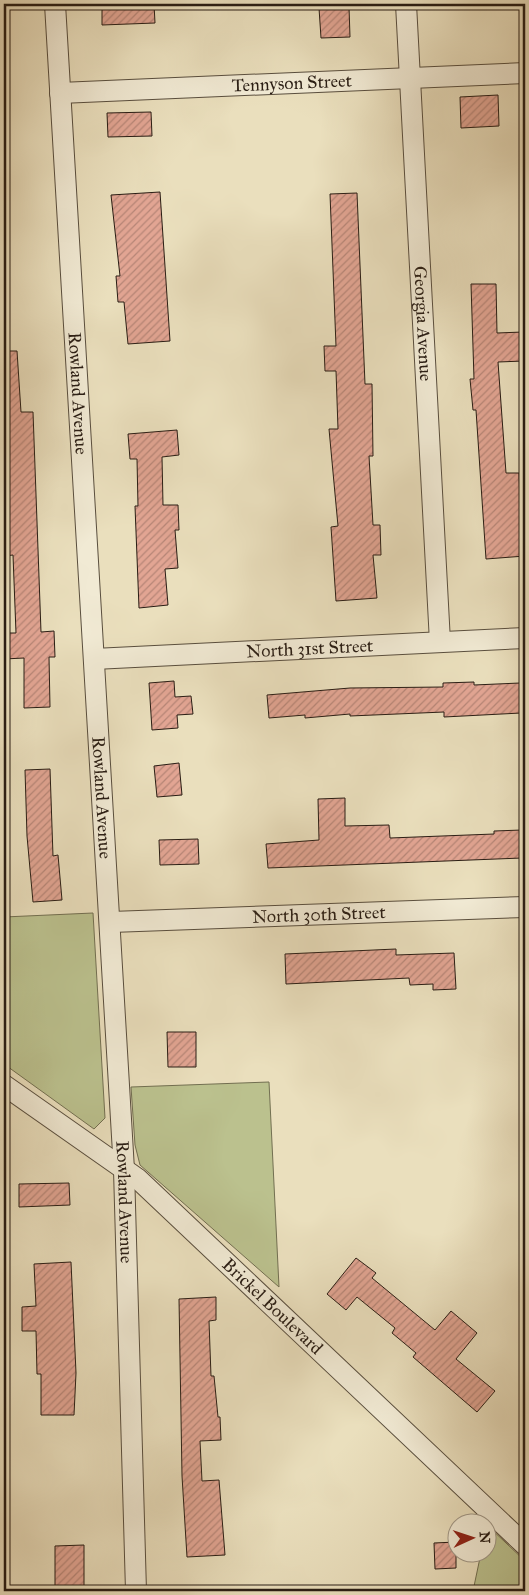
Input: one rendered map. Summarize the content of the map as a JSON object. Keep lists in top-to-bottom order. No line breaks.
{"streets":{"street":["Tennyson Street","Georgia Avenue","Rowland Avenue","North 31st Street","North 30th Street","Brickel Boulevard"]},"crossings":[["Tennyson Street","Georgia Avenue"],["Tennyson Street","Rowland Avenue"],["Georgia Avenue","North 31st Street"],["Rowland Avenue","North 31st Street"],["Rowland Avenue","North 30th Street"],["Rowland Avenue","Brickel Boulevard"]],"north":"right"}
